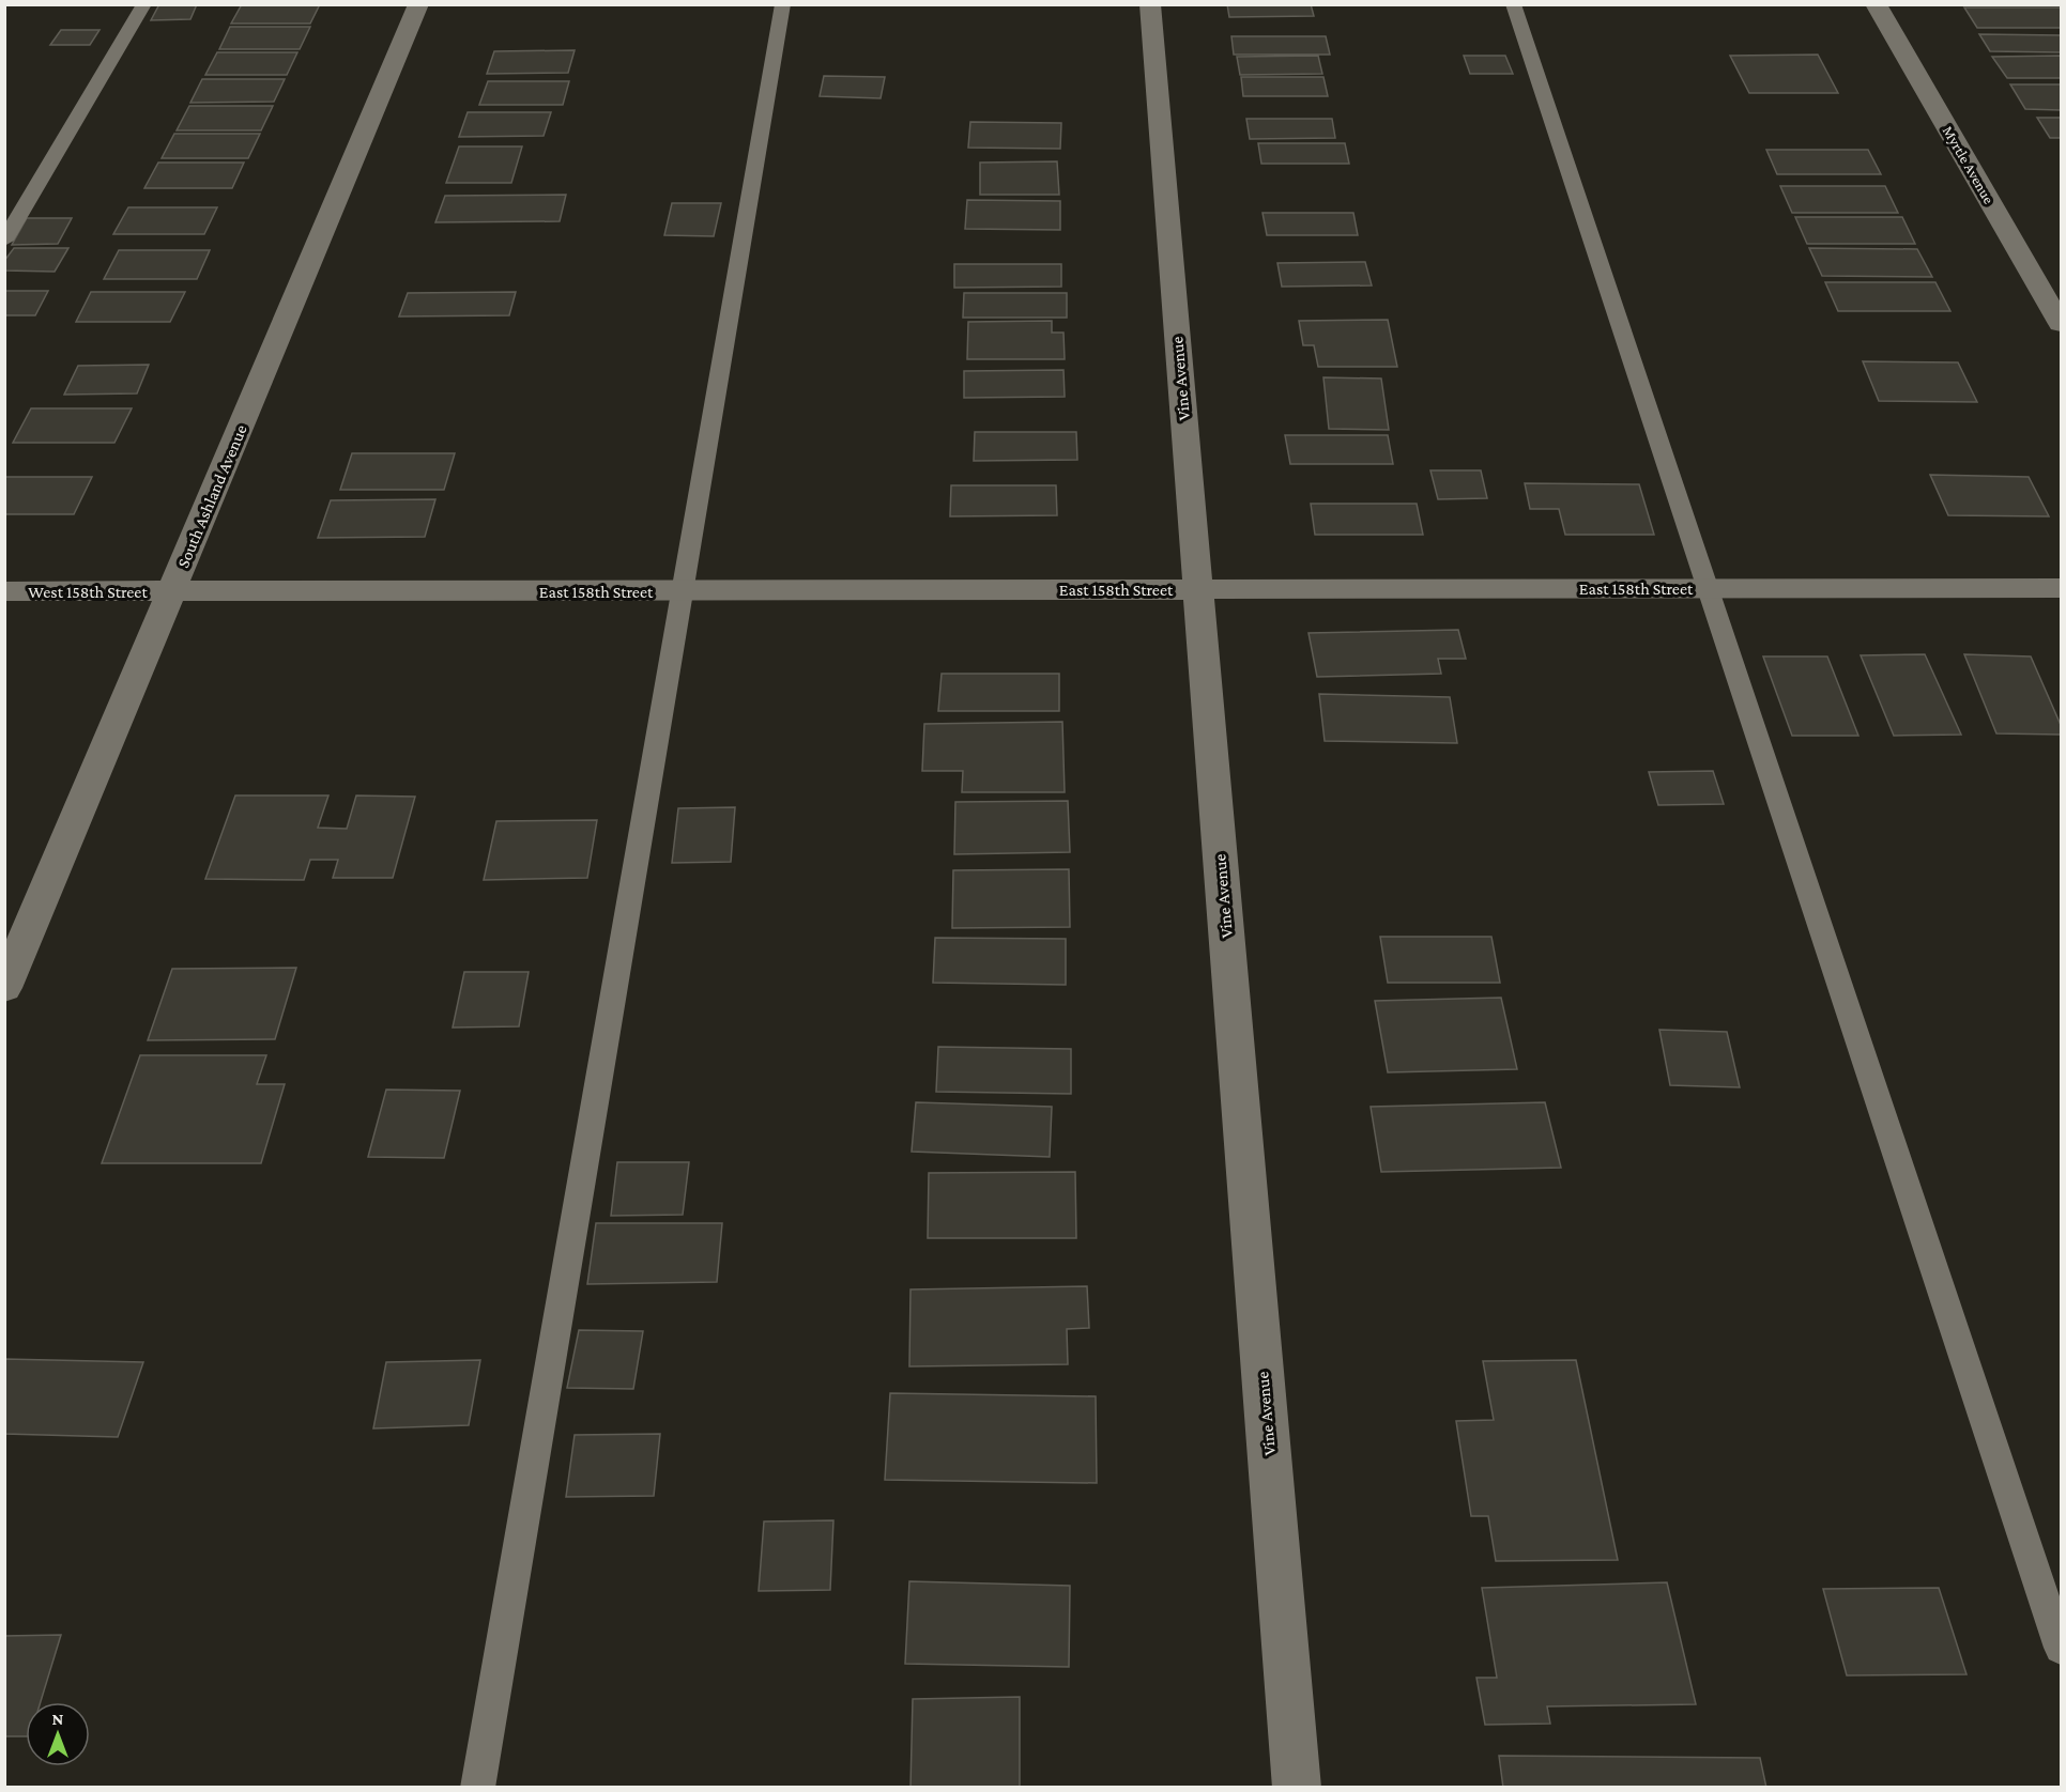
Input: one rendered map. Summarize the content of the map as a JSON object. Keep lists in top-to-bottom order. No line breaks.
{"streets":{"street":["Myrtle Avenue","Vine Avenue","South Ashland Avenue","East 158th Street","West 158th Street"]},"crossings":[["Vine Avenue","East 158th Street"],["South Ashland Avenue","East 158th Street"],["South Ashland Avenue","West 158th Street"],["East 158th Street","West 158th Street"]],"north":"top"}
